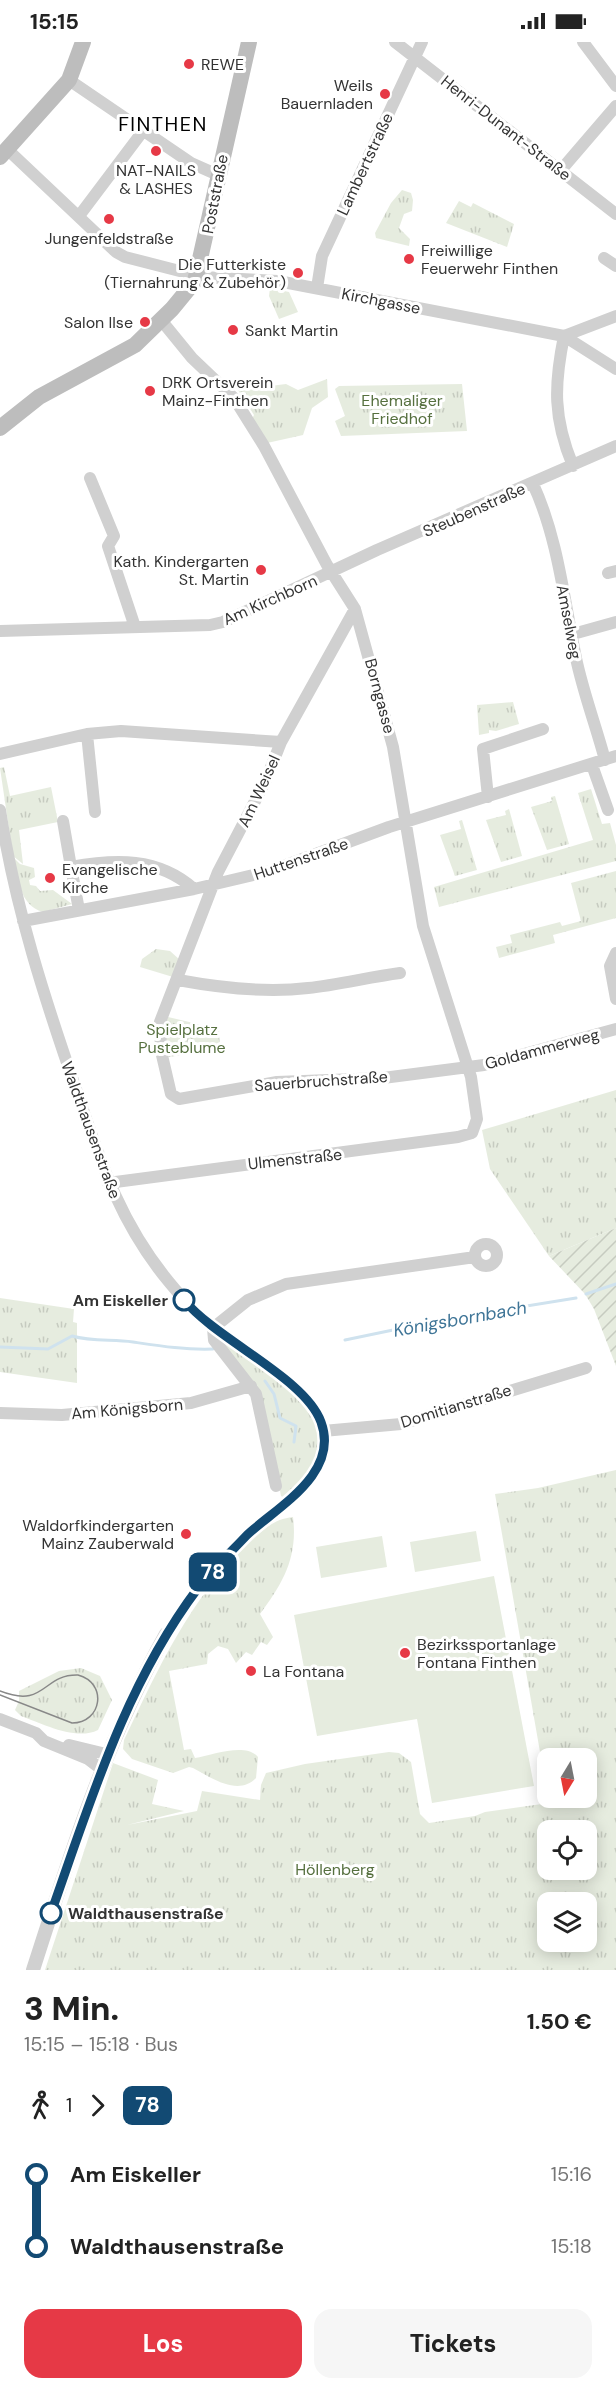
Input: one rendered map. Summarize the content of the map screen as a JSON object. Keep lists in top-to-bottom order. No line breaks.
{"streets":{"main road":["Poststraße"],"street":["Henri-Dunant-Straße","Lambertstraße","Kirchgasse","Steubenstraße","Am Kirchborn","Amselweg","Borngasse","Am Weisel","Huttenstraße","Goldammerweg","Sauerbruchstraße","Waldthausenstraße","Ulmenstraße","Domitianstraße","Am Königsborn"]},"crossings":[["Henri-Dunant-Straße","Lambertstraße"],["Lambertstraße","Kirchgasse"],["Poststraße","Kirchgasse"],["Poststraße","Borngasse"],["Steubenstraße","Am Kirchborn"],["Steubenstraße","Amselweg"],["Steubenstraße","Borngasse"],["Am Kirchborn","Borngasse"],["Amselweg","Huttenstraße"],["Borngasse","Am Weisel"],["Borngasse","Huttenstraße"],["Borngasse","Goldammerweg"],["Borngasse","Sauerbruchstraße"],["Borngasse","Ulmenstraße"],["Am Weisel","Huttenstraße"],["Am Weisel","Sauerbruchstraße"],["Huttenstraße","Waldthausenstraße"],["Goldammerweg","Sauerbruchstraße"],["Waldthausenstraße","Ulmenstraße"],["Waldthausenstraße","Domitianstraße"]],"districts":["FINTHEN"],"water":["Königsbornbach"],"parks":["Ehemaliger Friedhof","Spielplatz Pusteblume","Höllenberg"],"places":["REWE","Weils Bauernladen","NAT-NAILS & LASHES","Jungenfeldstraße","Freiwillige Feuerwehr Finthen","Die Futterkiste (Tiernahrung & Zubehör)","Salon Ilse","Sankt Martin","DRK Ortsverein Mainz-Finthen","Kath. Kindergarten St. Martin","Evangelische Kirche","Am Eiskeller","Waldorfkindergarten Mainz Zauberwald","Bezirkssportanlage Fontana Finthen","La Fontana","Waldthausenstraße"],"lines":["bus line 78"],"north":"bottom","page":{"status":"15:15","on_map":"78","heading":["3 Min.","15:15 – 15:18 · Bus","1.50 €"],"legs":["1","78"],"list":[{"name":"Am Eiskeller","value":"15:16"},{"name":"Waldthausenstraße","value":"15:18"}],"buttons":["Los","Tickets"]}}
